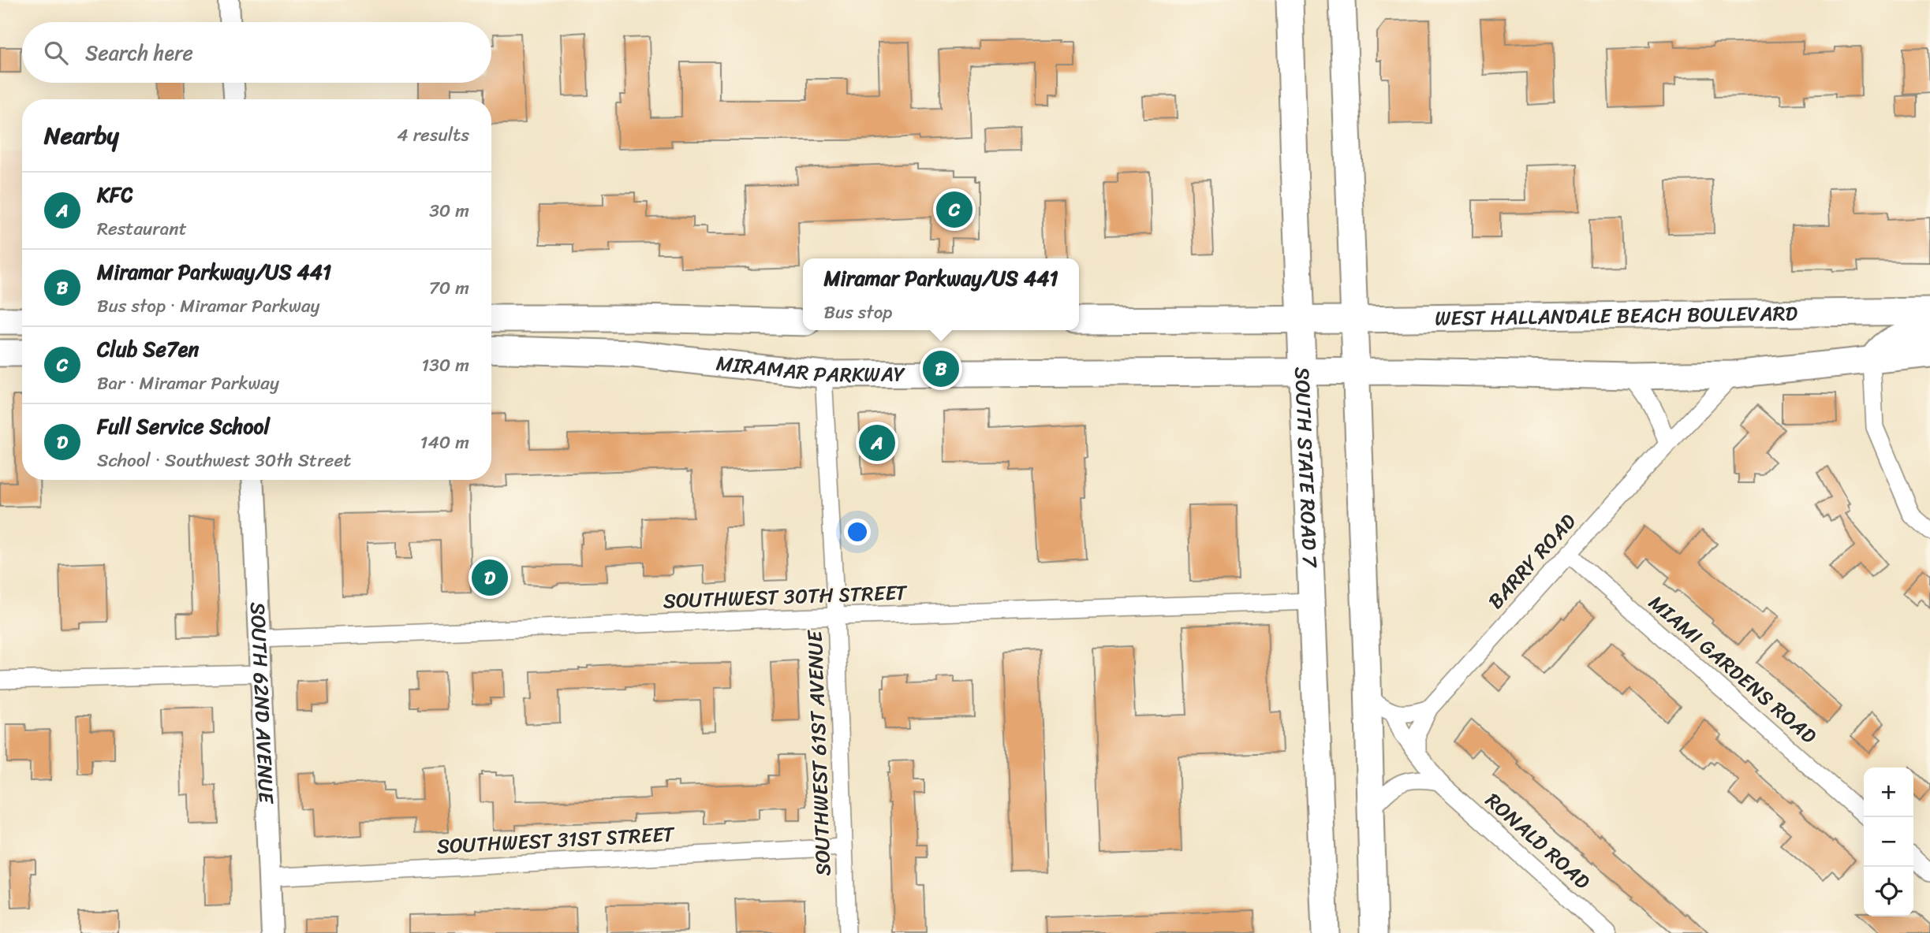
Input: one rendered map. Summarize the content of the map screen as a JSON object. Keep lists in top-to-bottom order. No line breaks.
{"streets":{"main road":["WEST HALLANDALE BEACH BOULEVARD","MIRAMAR PARKWAY","SOUTH STATE ROAD 7"],"street":["BARRY ROAD","SOUTHWEST 30TH STREET","MIAMI GARDENS ROAD","SOUTH 62ND AVENUE","SOUTHWEST 61ST AVENUE","SOUTHWEST 31ST STREET","RONALD ROAD"]},"crossings":[["WEST HALLANDALE BEACH BOULEVARD","SOUTH STATE ROAD 7"],["MIRAMAR PARKWAY","SOUTH STATE ROAD 7"],["MIRAMAR PARKWAY","SOUTHWEST 61ST AVENUE"],["SOUTH STATE ROAD 7","SOUTHWEST 30TH STREET"],["BARRY ROAD","MIAMI GARDENS ROAD"],["BARRY ROAD","RONALD ROAD"],["SOUTHWEST 30TH STREET","SOUTH 62ND AVENUE"],["SOUTHWEST 30TH STREET","SOUTHWEST 61ST AVENUE"],["SOUTH 62ND AVENUE","SOUTHWEST 31ST STREET"],["SOUTHWEST 61ST AVENUE","SOUTHWEST 31ST STREET"]],"page":{"search":"Search here","heading":["Nearby","4 results"],"list":[{"mark":"A","name":"KFC","note":"Restaurant","value":"30 m"},{"mark":"B","name":"Miramar Parkway/US 441","note":"Bus stop · Miramar Parkway","value":"70 m"},{"mark":"C","name":"Club Se7en","note":"Bar · Miramar Parkway","value":"130 m"},{"mark":"D","name":"Full Service School","note":"School · Southwest 30th Street","value":"140 m"}],"pins":["C","B","A","D"],"popup":["Miramar Parkway/US 441","Bus stop"],"map_buttons":["+","−"]}}
